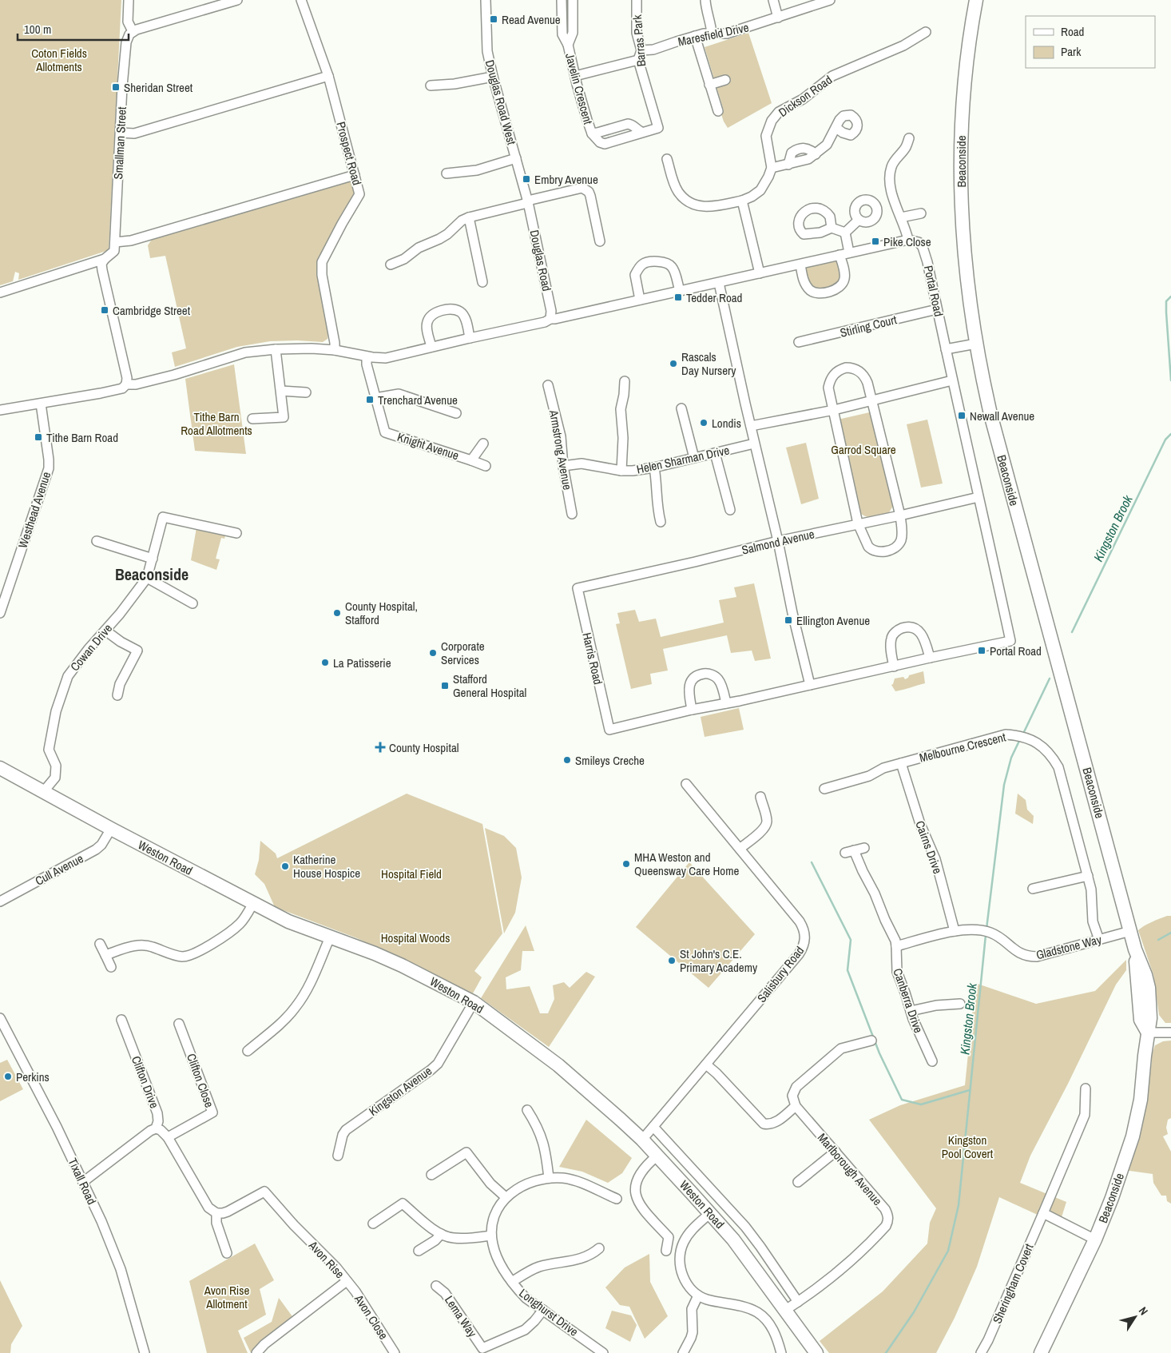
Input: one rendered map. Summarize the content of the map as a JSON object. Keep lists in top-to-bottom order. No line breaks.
{"streets":{"highway":["Beaconside","Weston Road"],"street":["Maresfield Drive","Barras Park","Javelin Crescent","Dickson Road","Douglas Road West","Smallman Street","Prospect Road","Douglas Road","Portal Road","Stirling Court","Knight Avenue","Armstrong Avenue","Helen Sharman Drive","Westhead Avenue","Salmond Avenue","Cowan Drive","Harris Road","Melbourne Crescent","Cairns Drive","Cull Avenue","Gladstone Way","Salisbury Road","Canberra Drive","Clifton Close","Clifton Drive","Kingston Avenue","Marlborough Avenue","Tixall Road","Avon Rise","Sheringham Covert","Longhurst Drive","Lema Way","Avon Close"]},"crossings":[["Maresfield Drive","Barras Park"],["Barras Park","Javelin Crescent"],["Douglas Road West","Douglas Road"],["Beaconside","Gladstone Way"],["Portal Road","Stirling Court"],["Portal Road","Salmond Avenue"],["Armstrong Avenue","Helen Sharman Drive"],["Salmond Avenue","Harris Road"],["Cowan Drive","Weston Road"],["Melbourne Crescent","Cairns Drive"],["Melbourne Crescent","Gladstone Way"],["Cairns Drive","Gladstone Way"],["Weston Road","Cull Avenue"],["Weston Road","Salisbury Road"],["Weston Road","Kingston Avenue"],["Weston Road","Marlborough Avenue"],["Gladstone Way","Canberra Drive"],["Avon Rise","Avon Close"],["Longhurst Drive","Lema Way"]],"districts":["Beaconside"],"water":["Kingston Brook"],"parks":["Coton Fields Allotments","Tithe Barn Road Allotments","Garrod Square","Hospital Field","Hospital Woods","Kingston Pool Covert","Avon Rise Allotment"],"places":{"transit":["Read Avenue","Sheridan Street","Embry Avenue","Pike Close","Tedder Road","Cambridge Street","Trenchard Avenue","Newall Avenue","Tithe Barn Road","Ellington Avenue","Portal Road","Stafford General Hospital"],"other":["Rascals Day Nursery","Londis","County Hospital, Stafford","Corporate Services","La Patisserie","Smileys Creche","MHA Weston and Queensway Care Home","Katherine House Hospice","St John's C.E. Primary Academy","Perkins"],"health":["County Hospital"]},"legend":["Road","Park"],"scale_bar":"100 m","north":"top right"}
